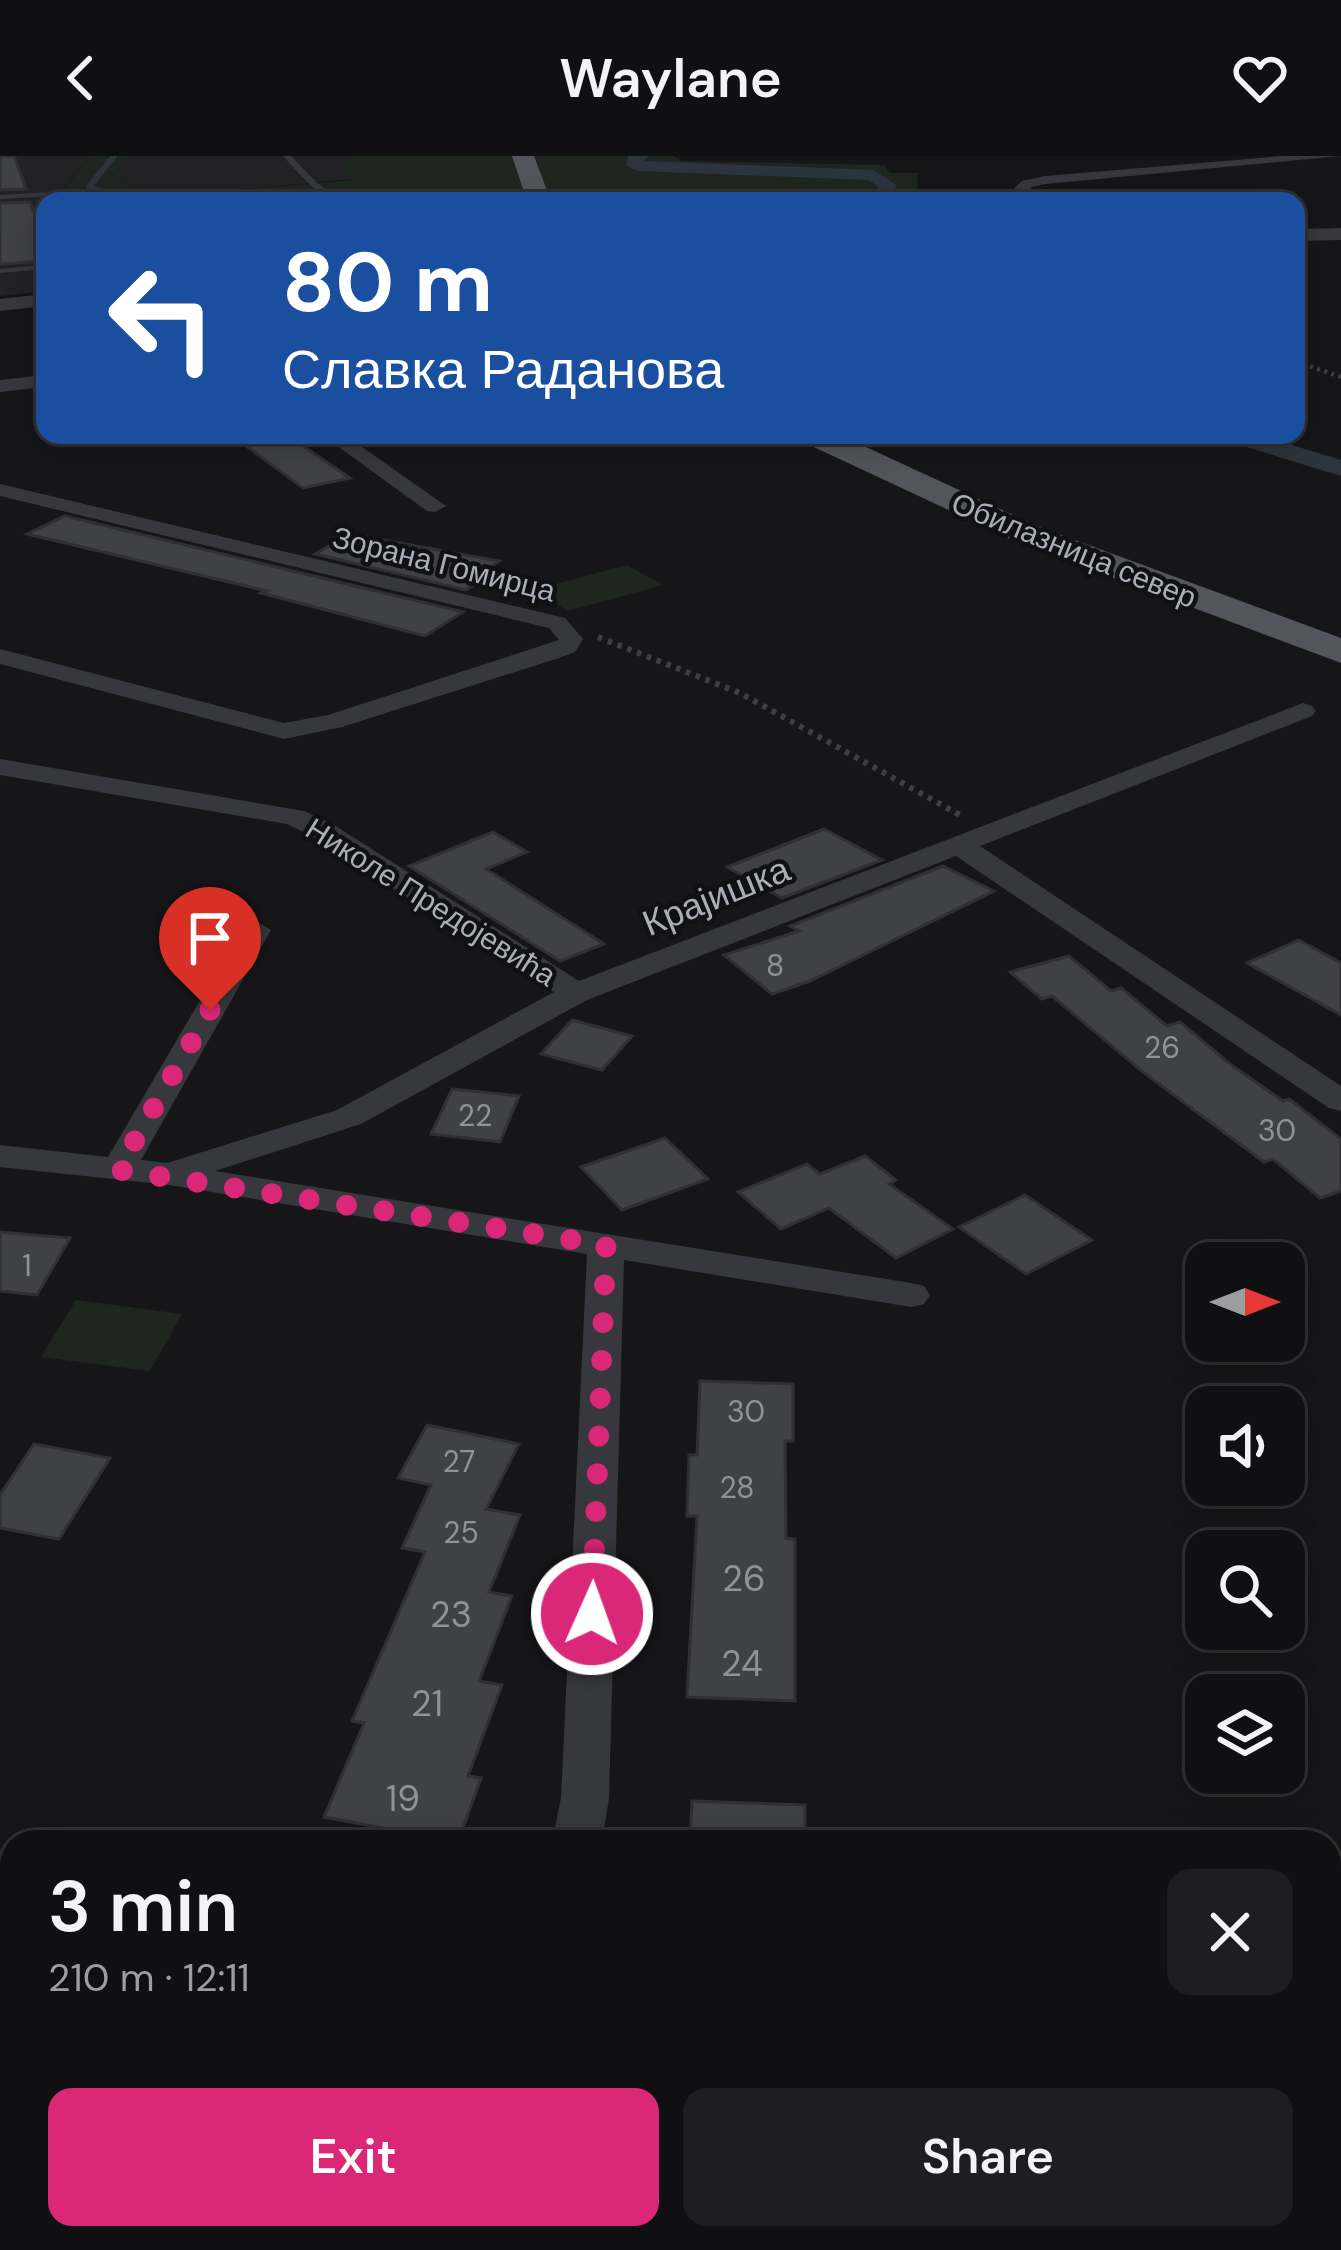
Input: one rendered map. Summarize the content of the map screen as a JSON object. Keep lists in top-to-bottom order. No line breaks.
{"streets":{"main road":["Обилазница север"],"street":["Зорана Гомирца","Крајишка","Николе Предојевића"]},"crossings":[["Крајишка","Николе Предојевића"]],"house_numbers":["8","26","22","30","1","30","27","28","25","26","23","24","21","19"],"north":"right","page":{"header":"Waylane","turn":["80 m","Славка Раданова"],"heading":["3 min","210 m · 12:11"],"buttons":["Exit","Share"]}}
